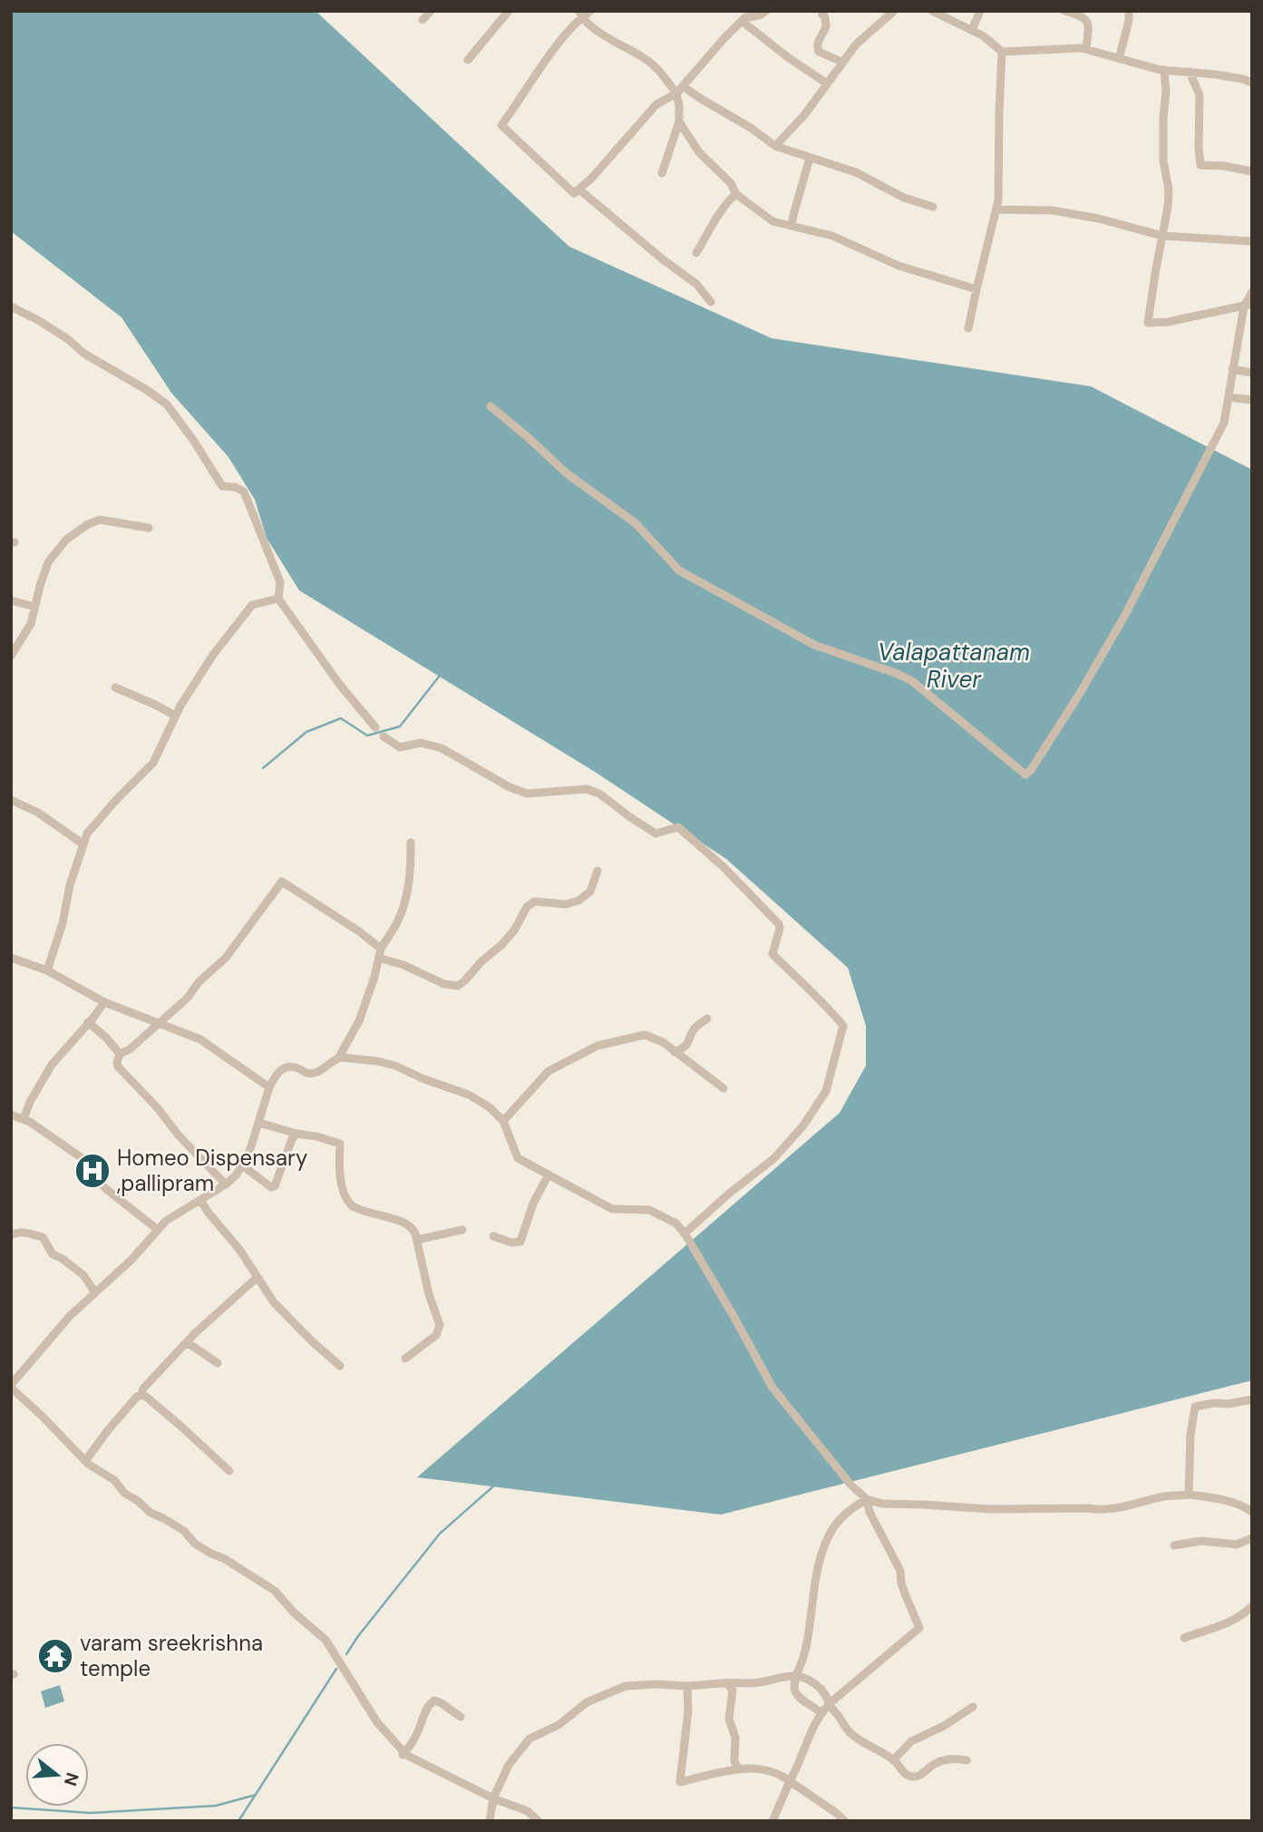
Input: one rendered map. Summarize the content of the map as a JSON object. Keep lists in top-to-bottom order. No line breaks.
{"water":["Valapattanam River"],"places":{"hospital":["Homeo Dispensary ,pallipram"],"temple":["varam sreekrishna temple"]},"north":"right"}
